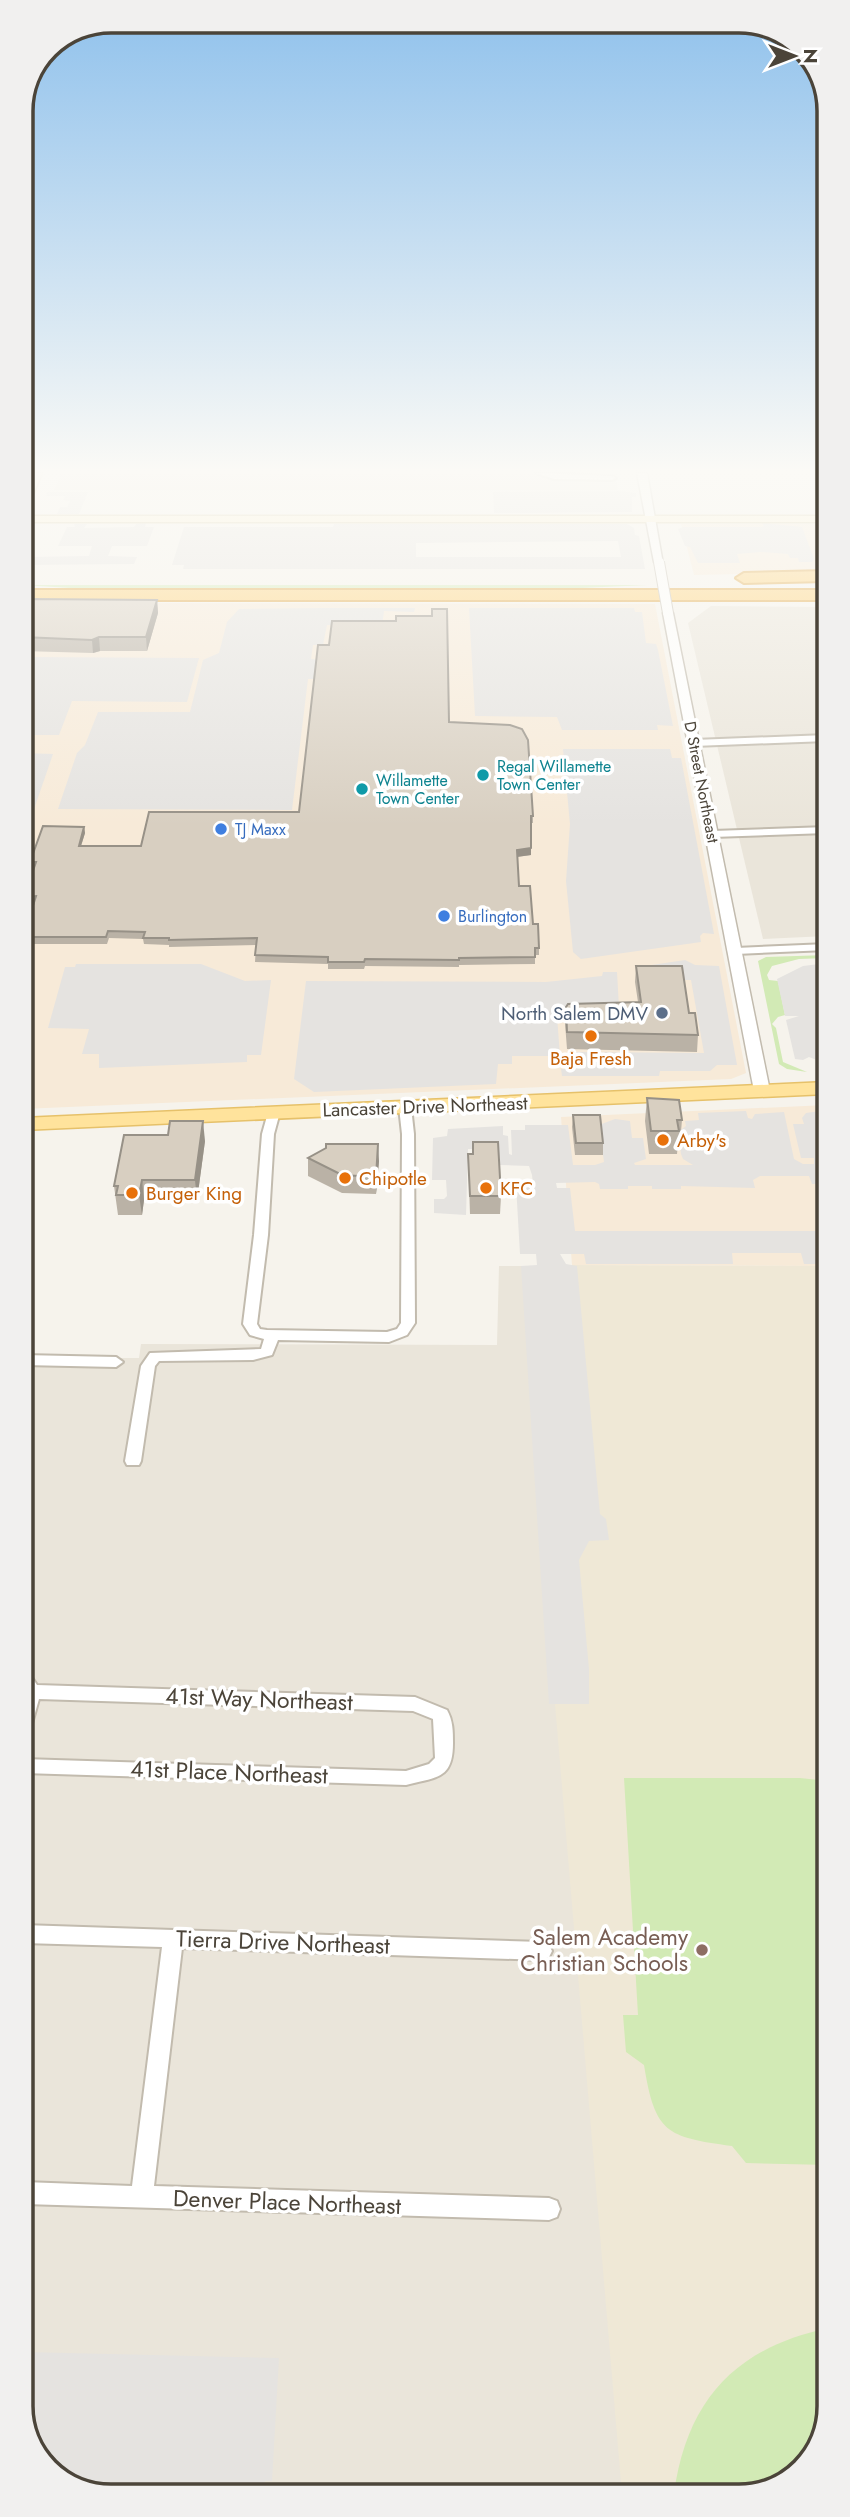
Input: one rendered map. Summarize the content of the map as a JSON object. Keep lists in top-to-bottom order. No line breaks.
{"streets":{"main road":["Lancaster Drive Northeast"],"street":["D Street Northeast","41st Way Northeast","41st Place Northeast","Tierra Drive Northeast","Denver Place Northeast"]},"crossings":[["D Street Northeast","Lancaster Drive Northeast"],["41st Way Northeast","41st Place Northeast"]],"places":["Regal Willamette Town Center","Willamette Town Center","TJ Maxx","Burlington","North Salem DMV","Baja Fresh","Arby's","Chipotle","KFC","Burger King","Salem Academy Christian Schools"],"north":"right"}
